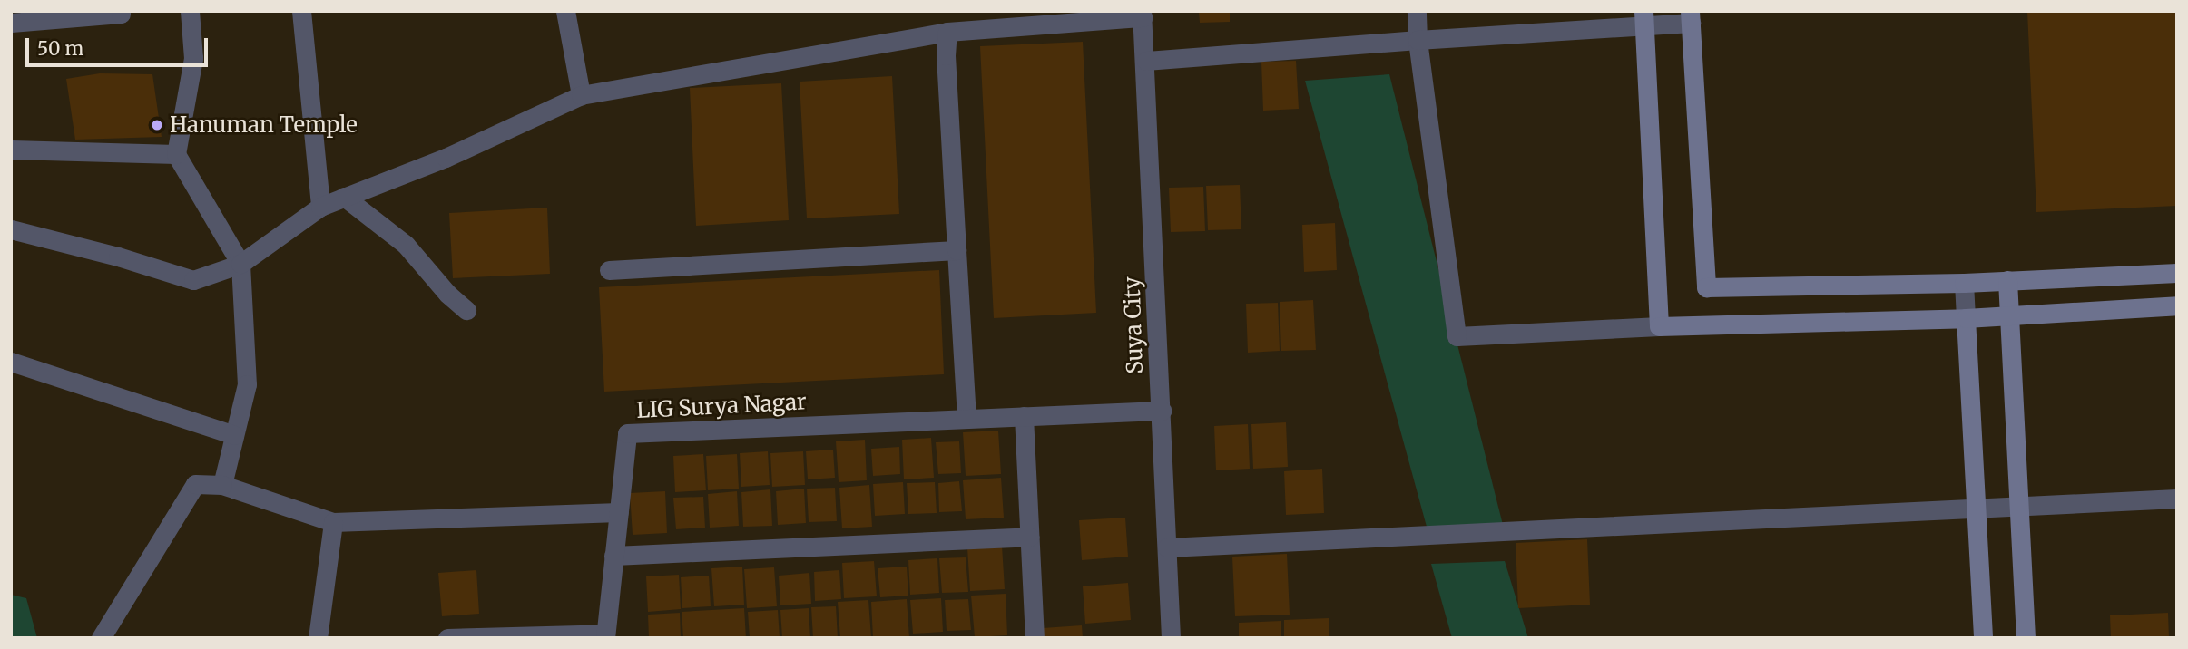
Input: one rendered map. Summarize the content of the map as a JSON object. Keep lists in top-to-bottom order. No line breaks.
{"streets":{"street":["Suya City","LIG Surya Nagar"]},"crossings":[["Suya City","LIG Surya Nagar"]],"places":["Hanuman Temple"],"scale_bar":"50 m"}
